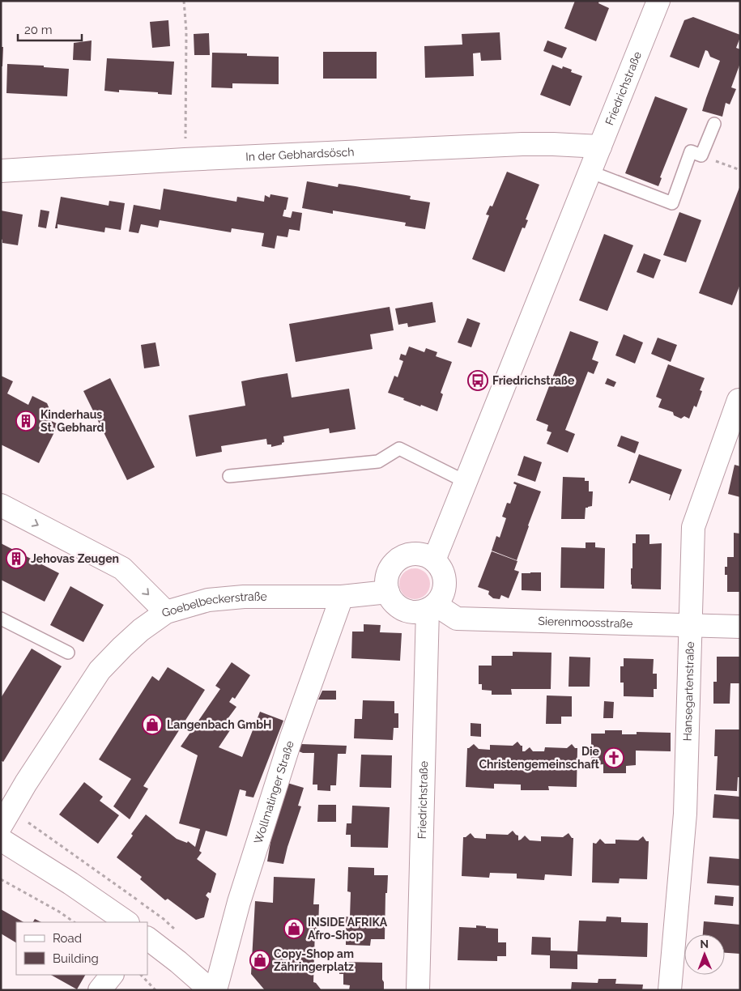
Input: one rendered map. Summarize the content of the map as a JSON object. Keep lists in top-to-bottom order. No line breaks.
{"streets":{"street":["Friedrichstraße","In der Gebhardsösch","Goebelbeckerstraße","Sierenmoosstraße","Hansegartenstraße","Wollmatinger Straße"]},"crossings":[["Friedrichstraße","In der Gebhardsösch"],["Friedrichstraße","Goebelbeckerstraße"],["Friedrichstraße","Sierenmoosstraße"],["Goebelbeckerstraße","Sierenmoosstraße"],["Goebelbeckerstraße","Wollmatinger Straße"],["Sierenmoosstraße","Hansegartenstraße"]],"one_way":["Goebelbeckerstraße"],"places":{"bus stop":["Friedrichstraße"],"building":["Kinderhaus St. Gebhard","Jehovas Zeugen"],"shop":["Langenbach GmbH","INSIDE AFRIKA Afro-Shop","Copy-Shop am Zähringerplatz"],"church":["Die Christengemeinschaft"]},"legend":["Road","Building"],"scale_bar":"20 m","north":"top"}
